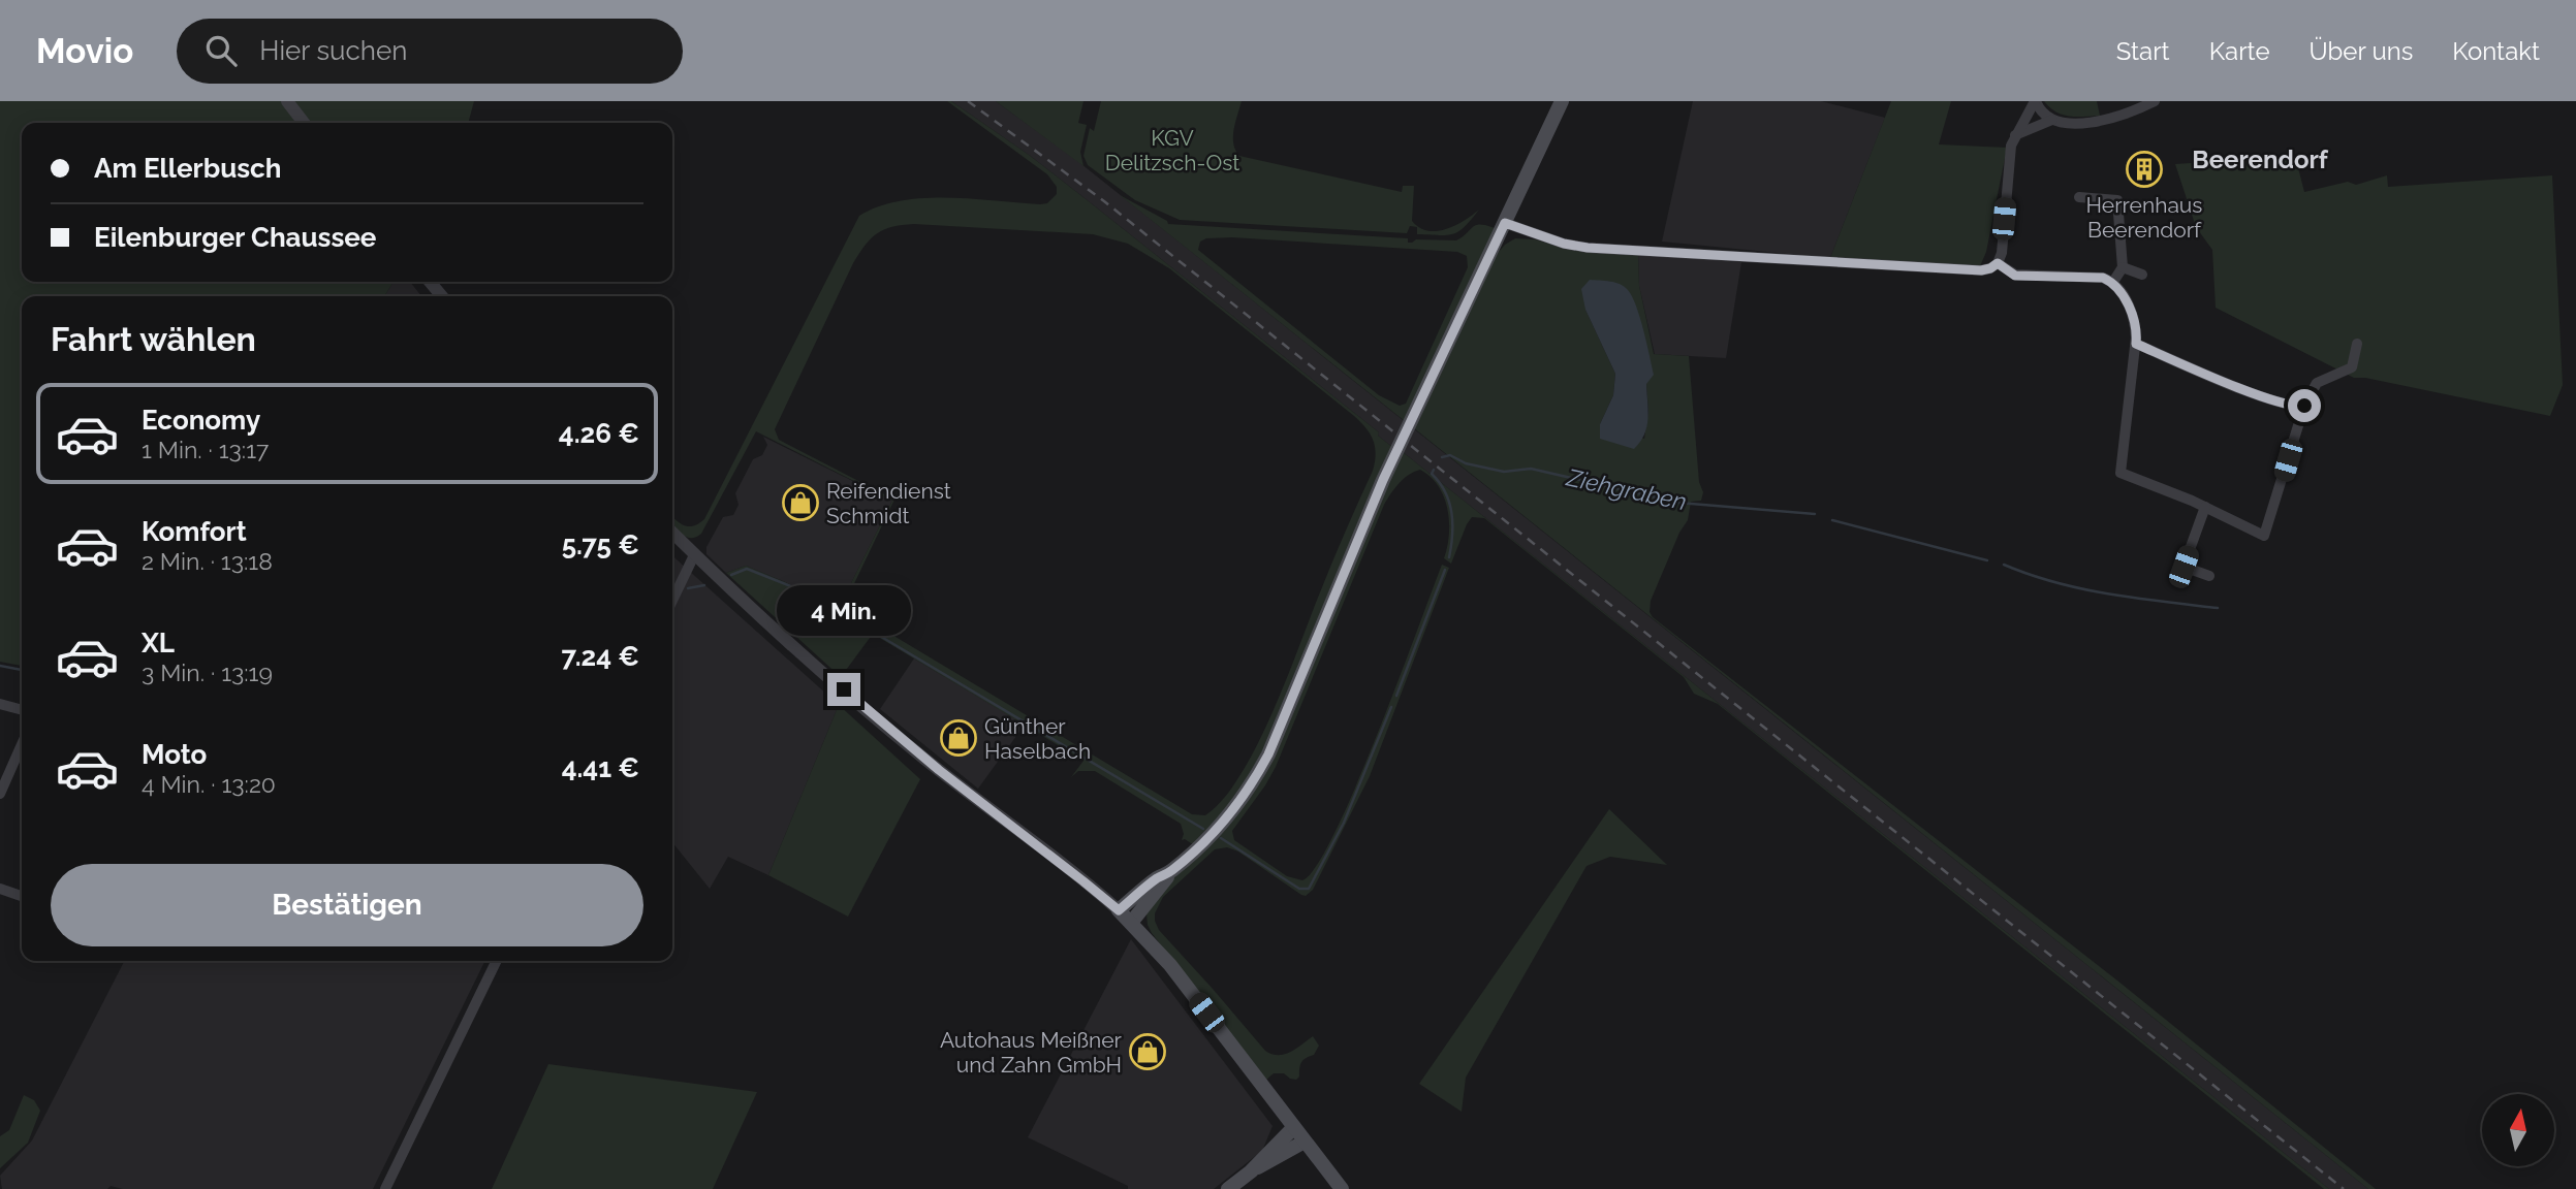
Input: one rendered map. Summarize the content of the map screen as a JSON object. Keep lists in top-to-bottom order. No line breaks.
{"districts":["Beerendorf"],"water":["Ziehgraben"],"parks":["KGV Delitzsch-Ost"],"places":{"building":["Herrenhaus Beerendorf"],"shop":["Reifendienst Schmidt","Günther Haselbach","Autohaus Meißner und Zahn GmbH"]},"north":"top","page":{"header":"Movio","search":"Hier suchen","nav":["Start","Karte","Über uns","Kontakt"],"banner":["Am Ellerbusch","Eilenburger Chaussee"],"heading":"Fahrt wählen","list":[{"name":"Economy","note":"1 Min. · 13:17","value":"4.26 €"},{"name":"Komfort","note":"2 Min. · 13:18","value":"5.75 €"},{"name":"XL","note":"3 Min. · 13:19","value":"7.24 €"},{"name":"Moto","note":"4 Min. · 13:20","value":"4.41 €"}],"bubble":"4 Min.","buttons":"Bestätigen"}}
